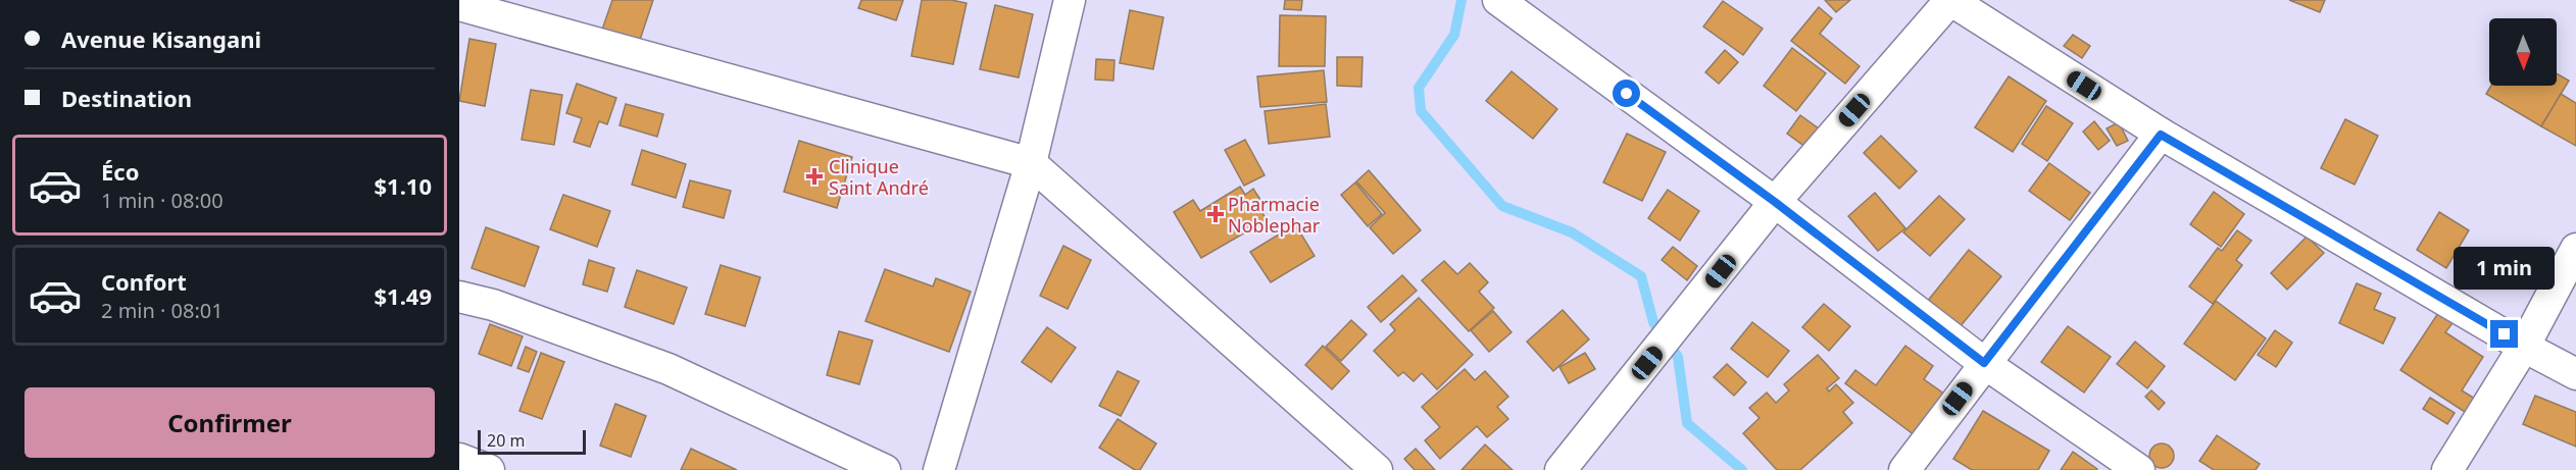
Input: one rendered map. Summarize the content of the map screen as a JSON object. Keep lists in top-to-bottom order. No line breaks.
{"places":{"health":["Clinique Saint André","Pharmacie Noblephar"]},"scale_bar":"20 m","north":"bottom","page":{"banner":["Avenue Kisangani","Destination"],"list":[{"name":"Éco","note":"1 min · 08:00","value":"$1.10"},{"name":"Confort","note":"2 min · 08:01","value":"$1.49"}],"bubble":"1 min","buttons":"Confirmer","scale":"20 m"}}
